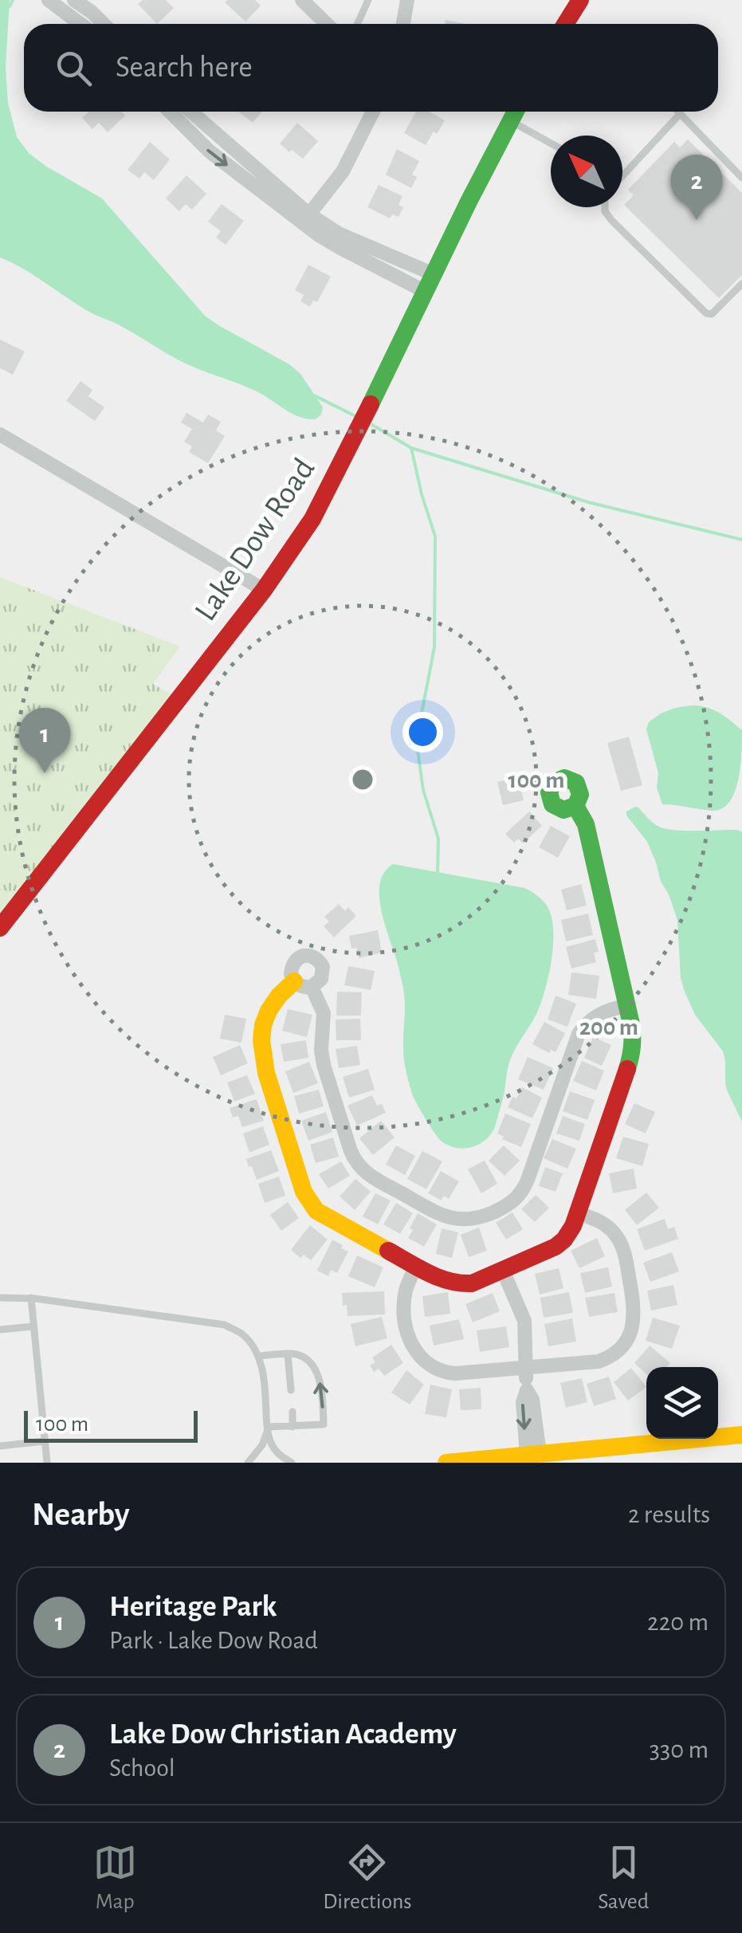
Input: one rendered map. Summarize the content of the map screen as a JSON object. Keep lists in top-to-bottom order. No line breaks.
{"streets":{"street":["Lake Dow Road"]},"scale_bar":"100 m","north":"top left","page":{"search":"Search here","pins":["2","1"],"scale":"100 m","heading":["Nearby","2 results"],"list":[{"mark":"1","name":"Heritage Park","note":"Park · Lake Dow Road","value":"220 m"},{"mark":"2","name":"Lake Dow Christian Academy","note":"School","value":"330 m"}],"nav":["Map","Directions","Saved"]},"rings":["100 m","200 m"]}
